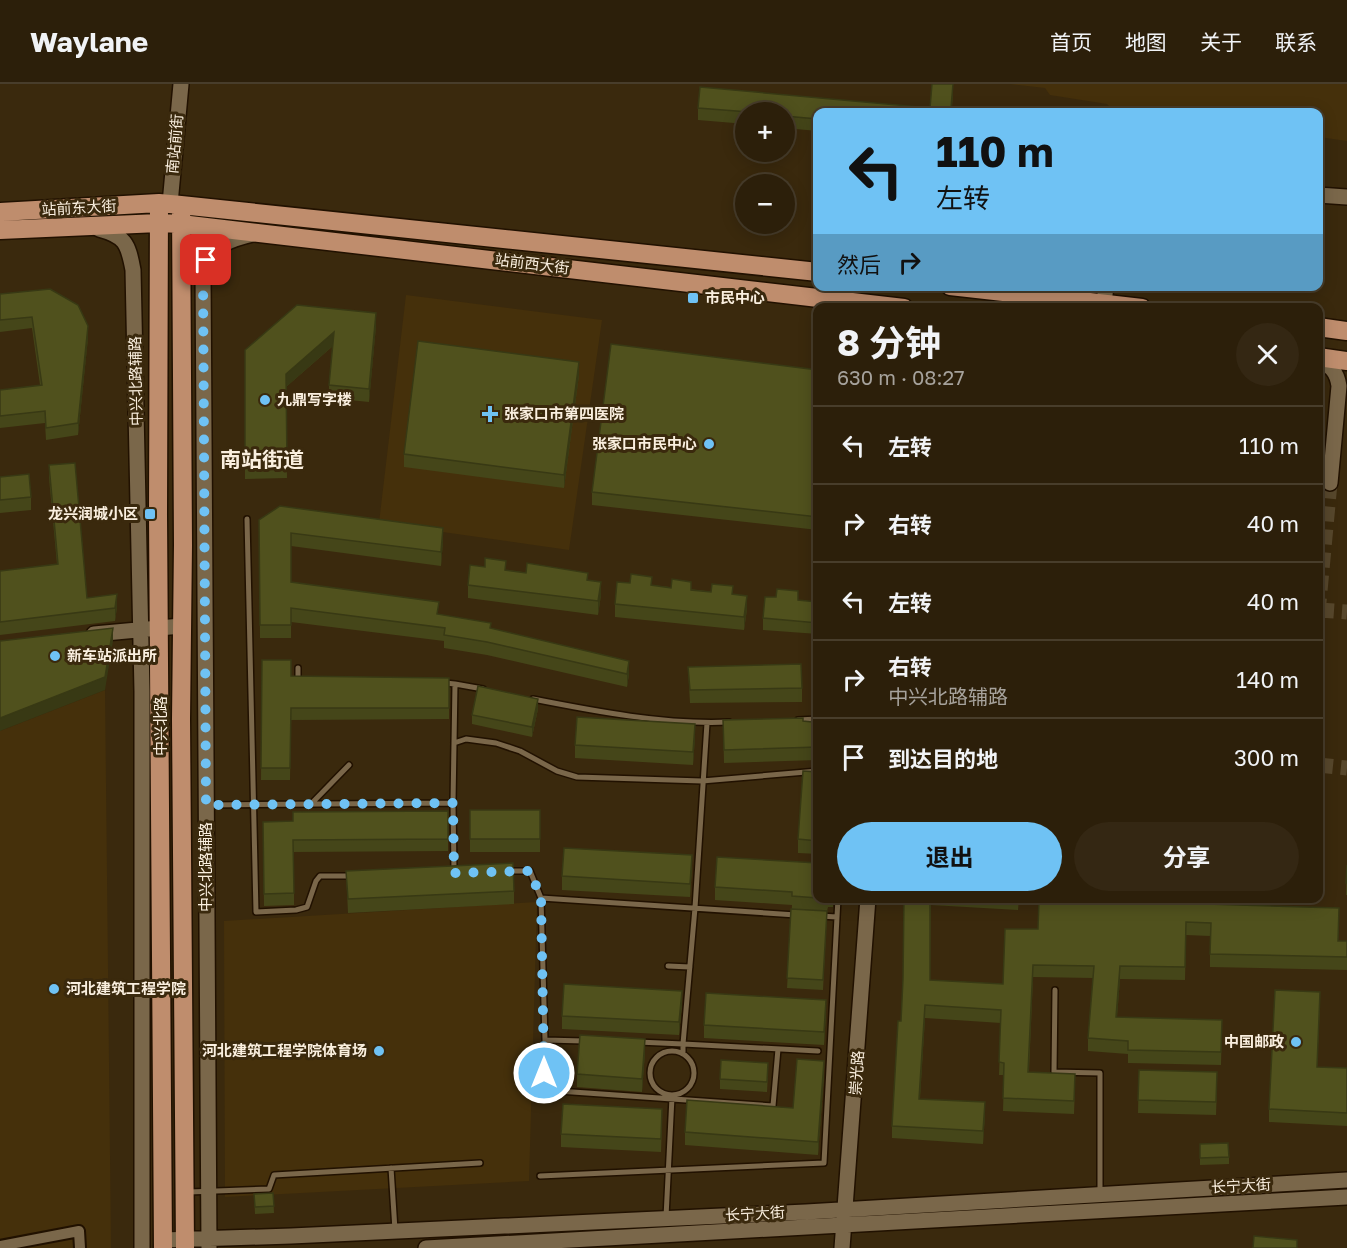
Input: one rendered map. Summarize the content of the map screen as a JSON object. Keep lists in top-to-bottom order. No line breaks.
{"streets":{"main road":["站前东大街","站前西大街","中兴北路"],"street":["南站前街","中兴北路辅路","崇光路","长宁大街"]},"crossings":[["南站前街","站前东大街"],["南站前街","站前西大街"],["南站前街","中兴北路"],["站前东大街","站前西大街"],["站前东大街","中兴北路辅路"],["站前东大街","中兴北路"],["站前西大街","中兴北路辅路"],["站前西大街","中兴北路"],["中兴北路辅路","长宁大街"],["中兴北路","长宁大街"],["崇光路","长宁大街"]],"districts":["南站街道"],"places":{"transit":["市民中心","龙兴润城小区"],"other":["九鼎写字楼","张家口市民中心","新车站派出所","河北建筑工程学院","中国邮政","河北建筑工程学院体育场"],"health":["张家口市第四医院"]},"page":{"header":"Waylane","nav":["首页","地图","关于","联系"],"map_buttons":["+","−"],"turn":["110 m","左转"],"then":"然后","heading":["8 分钟","630 m · 08:27"],"list":[{"name":"左转","value":"110 m"},{"name":"右转","value":"40 m"},{"name":"左转","value":"40 m"},{"name":"右转","note":"中兴北路辅路","value":"140 m"},{"name":"到达目的地","value":"300 m"}],"buttons":["退出","分享"]}}
